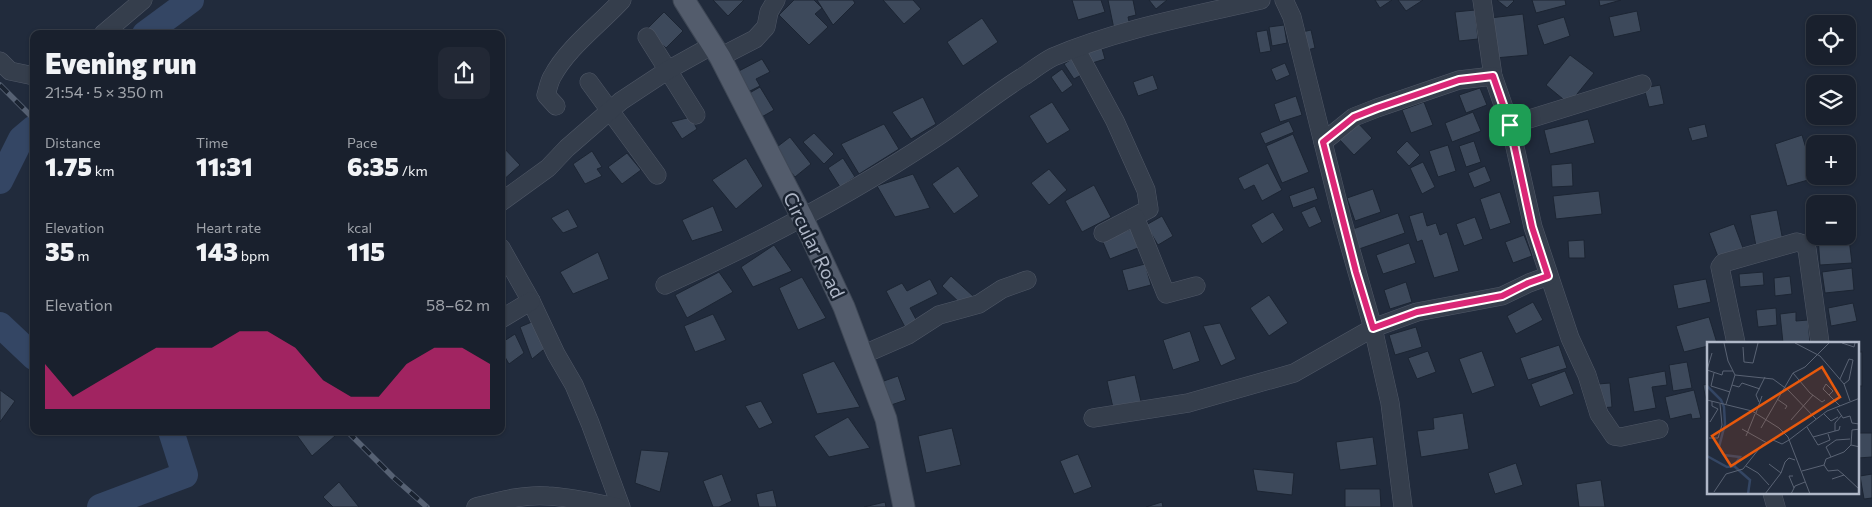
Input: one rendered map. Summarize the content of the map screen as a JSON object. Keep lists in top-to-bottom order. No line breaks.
{"streets":{"main road":["Circular Road"]},"page":{"map_buttons":["+","−"],"heading":["Evening run","21:54 · 5 × 350 m"],"stats":[["Distance","1.75 km"],["Time","11:31"],["Pace","6:35 /km"],["Elevation","35 m"],["Heart rate","143 bpm"],["kcal","115"]],"chart":["Elevation","58–62 m"]}}
